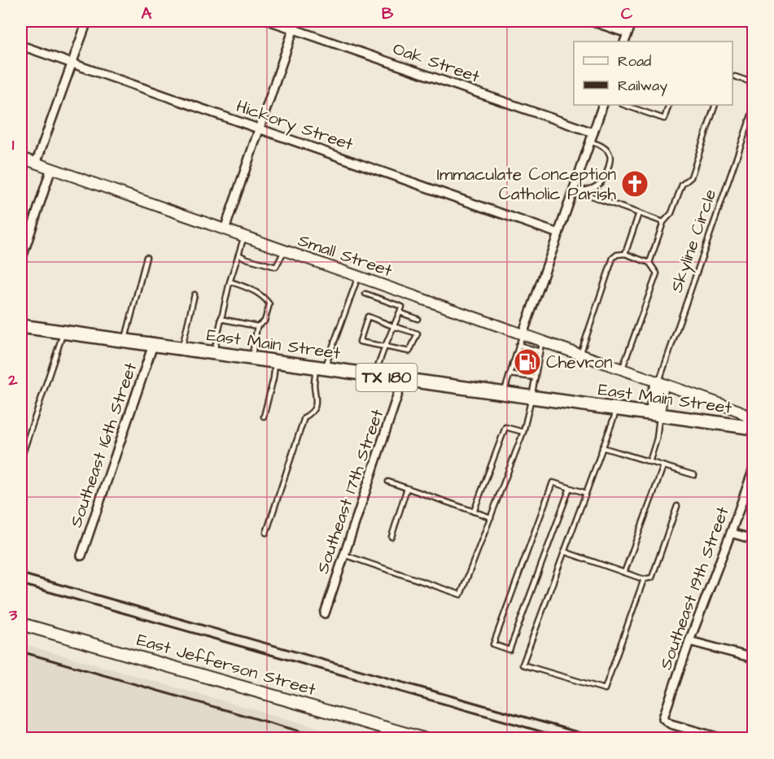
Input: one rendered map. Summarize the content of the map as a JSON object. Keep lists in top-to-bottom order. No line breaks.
{"streets":{"main road":["East Main Street","TX 180","East Jefferson Street"],"street":["Oak Street","Hickory Street","Small Street","Southeast 16th Street","Southeast 17th Street","Southeast 19th Street"],"lane":["Skyline Circle"]},"crossings":[["Skyline Circle","Small Street"],["East Main Street","Southeast 16th Street"],["East Main Street","Southeast 17th Street"]],"places":{"church":["Immaculate Conception Catholic Parish"],"fuel station":["Chevron"]},"legend":["Road","Railway"],"grid":{"columns":["A","B","C"],"rows":["1","2","3"]}}
